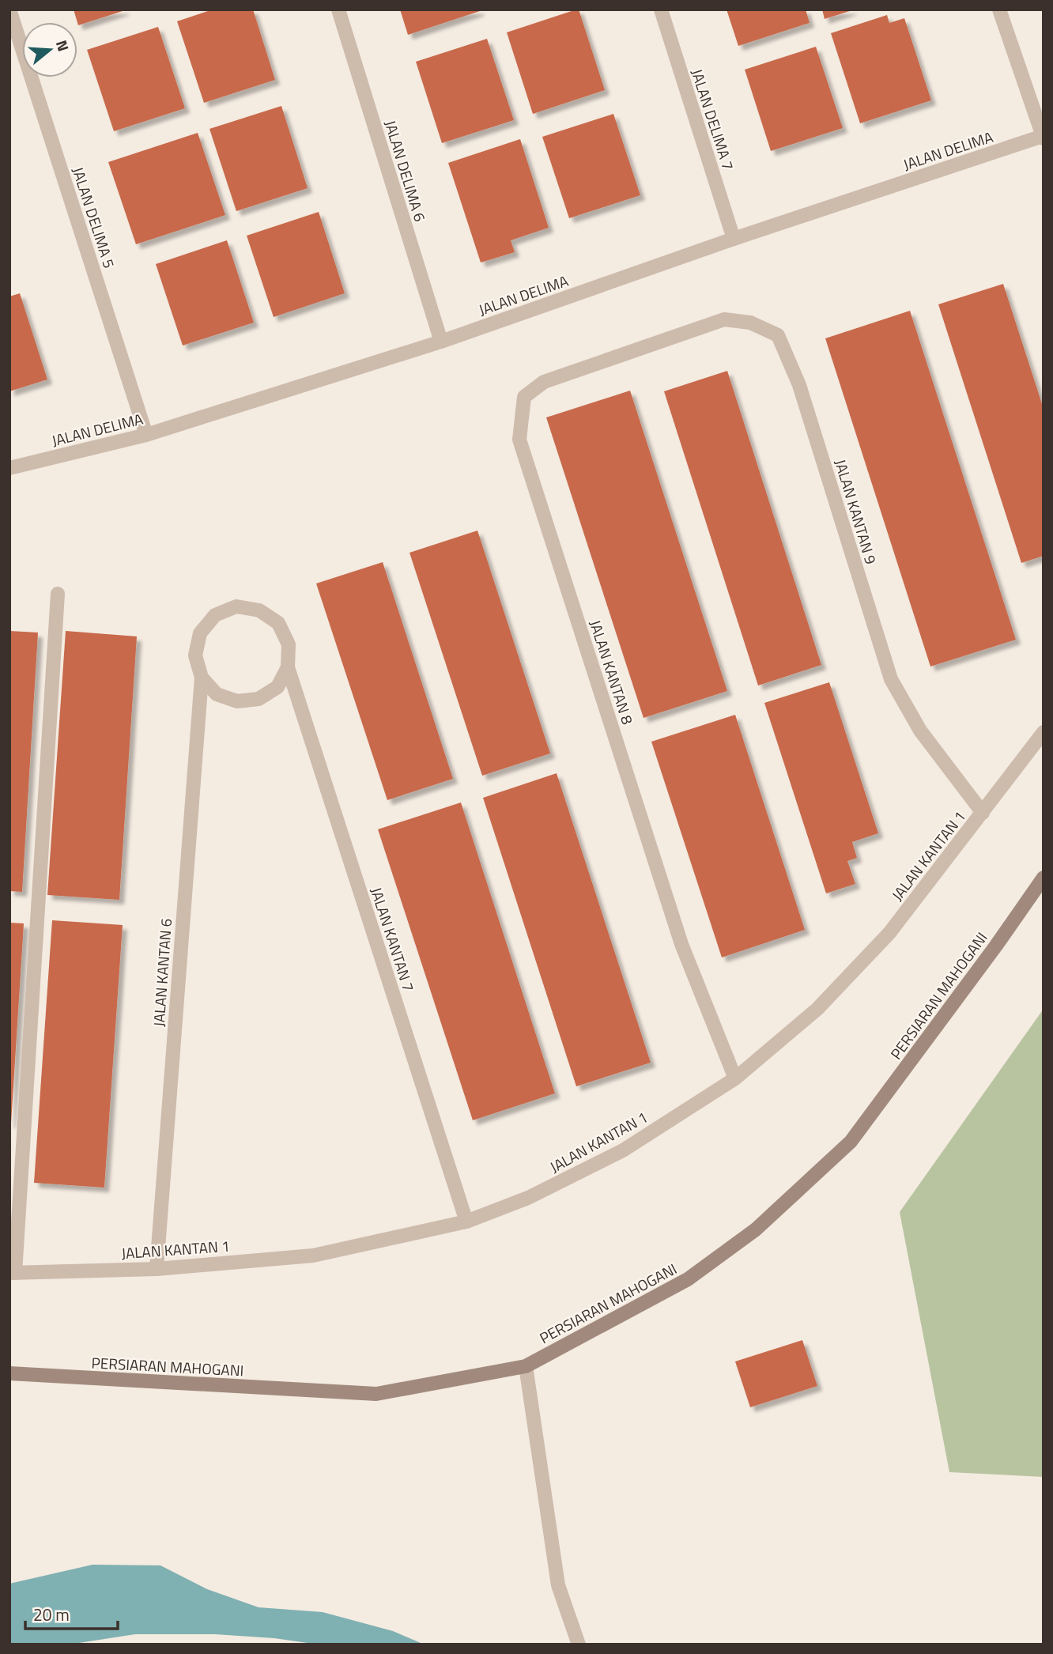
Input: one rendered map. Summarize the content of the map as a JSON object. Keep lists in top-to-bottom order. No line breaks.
{"streets":{"main road":["PERSIARAN MAHOGANI"],"street":["JALAN DELIMA 7","JALAN DELIMA","JALAN DELIMA 6","JALAN DELIMA 5","JALAN KANTAN 9","JALAN KANTAN 8","JALAN KANTAN 1","JALAN KANTAN 7","JALAN KANTAN 6"]},"crossings":[["JALAN DELIMA 7","JALAN DELIMA"],["JALAN DELIMA","JALAN DELIMA 6"],["JALAN DELIMA","JALAN DELIMA 5"],["JALAN KANTAN 9","JALAN KANTAN 8"],["JALAN KANTAN 9","JALAN KANTAN 1"],["JALAN KANTAN 8","JALAN KANTAN 1"],["JALAN KANTAN 1","JALAN KANTAN 7"],["JALAN KANTAN 1","JALAN KANTAN 6"],["JALAN KANTAN 7","JALAN KANTAN 6"]],"scale_bar":"20 m","north":"right"}
